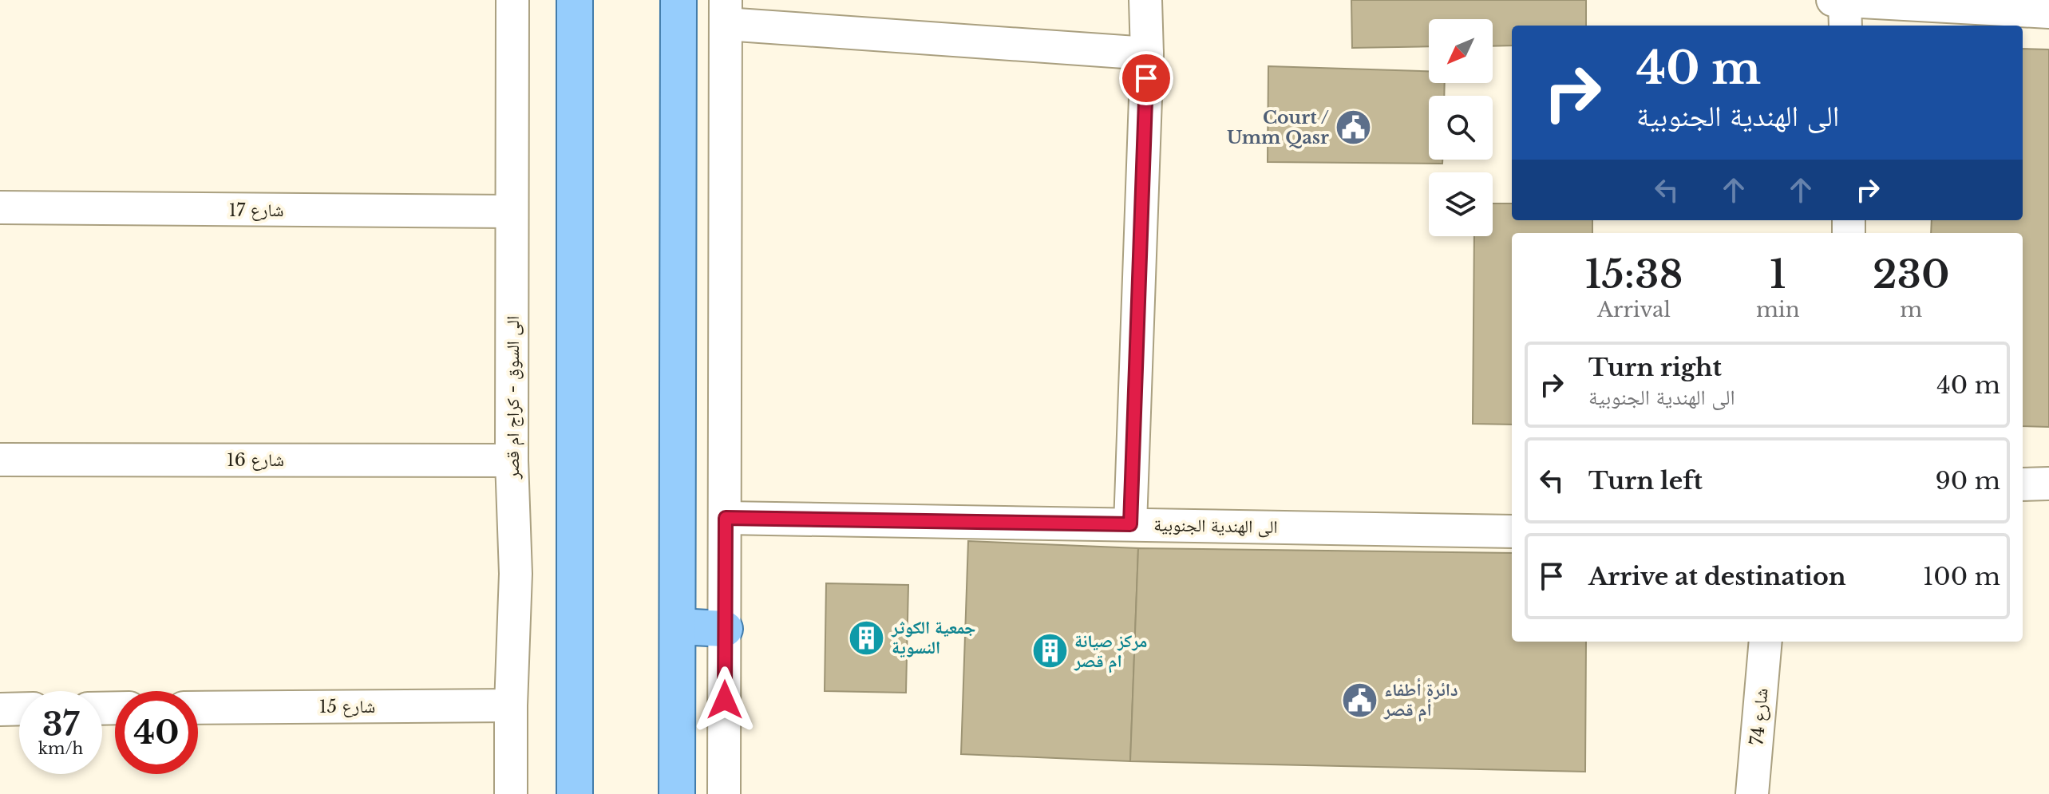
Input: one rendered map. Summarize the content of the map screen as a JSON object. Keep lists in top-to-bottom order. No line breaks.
{"streets":{"street":["شارع 17","الى السوق - كراج ام قصر","شارع 16","الى الهندية الجنوبية","شارع 15","شارع 74"]},"crossings":[["شارع 17","الى السوق - كراج ام قصر"],["الى السوق - كراج ام قصر","شارع 16"],["الى السوق - كراج ام قصر","شارع 15"]],"places":{"public building":["Court / Umm Qasr","دائرة أطفاء أم قصر"],"building":["جمعية الكوثر النسوية","مركز صيانة ام قصر"]},"north":"bottom left","page":{"turn":["40 m","الى الهندية الجنوبية"],"eta":["15:38","Arrival","1","min","230","m"],"list":[{"name":"Turn right","note":"الى الهندية الجنوبية","value":"40 m"},{"name":"Turn left","value":"90 m"},{"name":"Arrive at destination","value":"100 m"}],"speed":"37 km/h","limit":"40"}}
